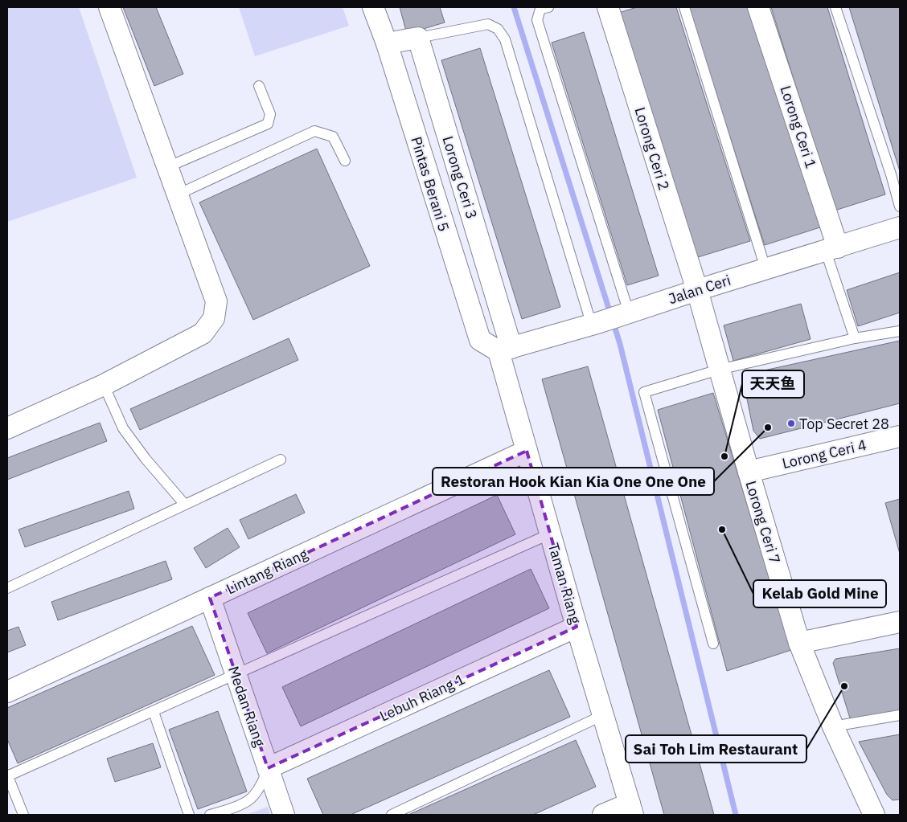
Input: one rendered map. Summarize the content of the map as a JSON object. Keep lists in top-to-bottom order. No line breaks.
{"streets":{"street":["Lorong Ceri 1","Lorong Ceri 2","Lorong Ceri 3","Pintas Berani 5","Jalan Ceri","Lorong Ceri 4","Lorong Ceri 7","Lintang Riang","Taman Riang","Lebuh Riang 1","Medan Riang"]},"crossings":[["Lorong Ceri 1","Jalan Ceri"],["Lorong Ceri 2","Jalan Ceri"],["Lorong Ceri 2","Lorong Ceri 7"],["Lorong Ceri 3","Pintas Berani 5"],["Lorong Ceri 3","Jalan Ceri"],["Lorong Ceri 3","Taman Riang"],["Pintas Berani 5","Jalan Ceri"],["Pintas Berani 5","Taman Riang"],["Jalan Ceri","Lorong Ceri 7"],["Jalan Ceri","Taman Riang"],["Lorong Ceri 4","Lorong Ceri 7"],["Lintang Riang","Taman Riang"],["Lintang Riang","Medan Riang"],["Taman Riang","Lebuh Riang 1"],["Lebuh Riang 1","Medan Riang"]],"places":["Top Secret 28","Restoran Hook Kian Kia One One One","天天鱼","Kelab Gold Mine","Sai Toh Lim Restaurant"]}
